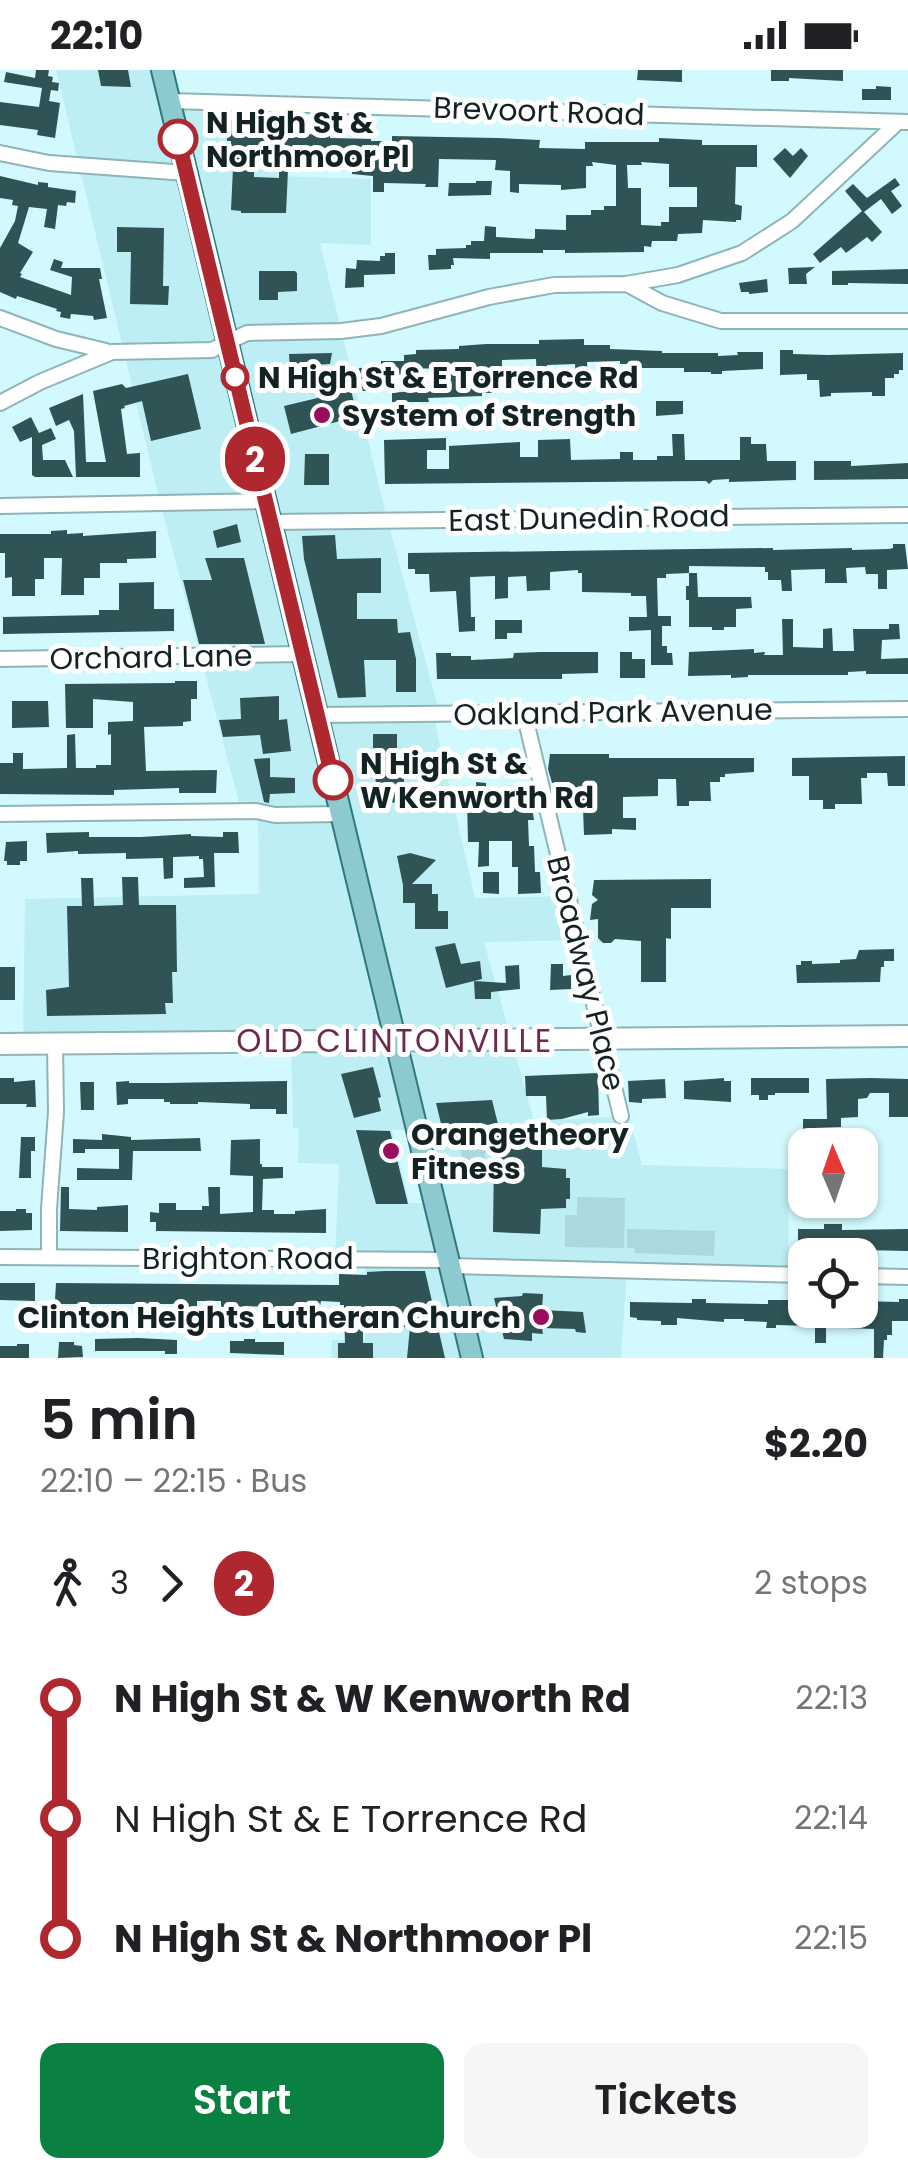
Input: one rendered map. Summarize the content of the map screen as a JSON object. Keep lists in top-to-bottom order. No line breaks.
{"streets":{"street":["Brevoort Road","East Dunedin Road","Orchard Lane","Oakland Park Avenue","Broadway Place","Brighton Road"]},"crossings":[["Oakland Park Avenue","Broadway Place"]],"districts":["OLD CLINTONVILLE"],"places":["N High St & Northmoor Pl","N High St & E Torrence Rd","System of Strength","N High St & W Kenworth Rd","Orangetheory Fitness","Clinton Heights Lutheran Church"],"lines":["bus line 2"],"north":"top","page":{"status":"22:10","on_map":"2","heading":["5 min","22:10 – 22:15 · Bus","$2.20"],"legs":["3","2","2 stops"],"list":[{"name":"N High St & W Kenworth Rd","value":"22:13"},{"name":"N High St & E Torrence Rd","value":"22:14"},{"name":"N High St & Northmoor Pl","value":"22:15"}],"buttons":["Start","Tickets"]}}
